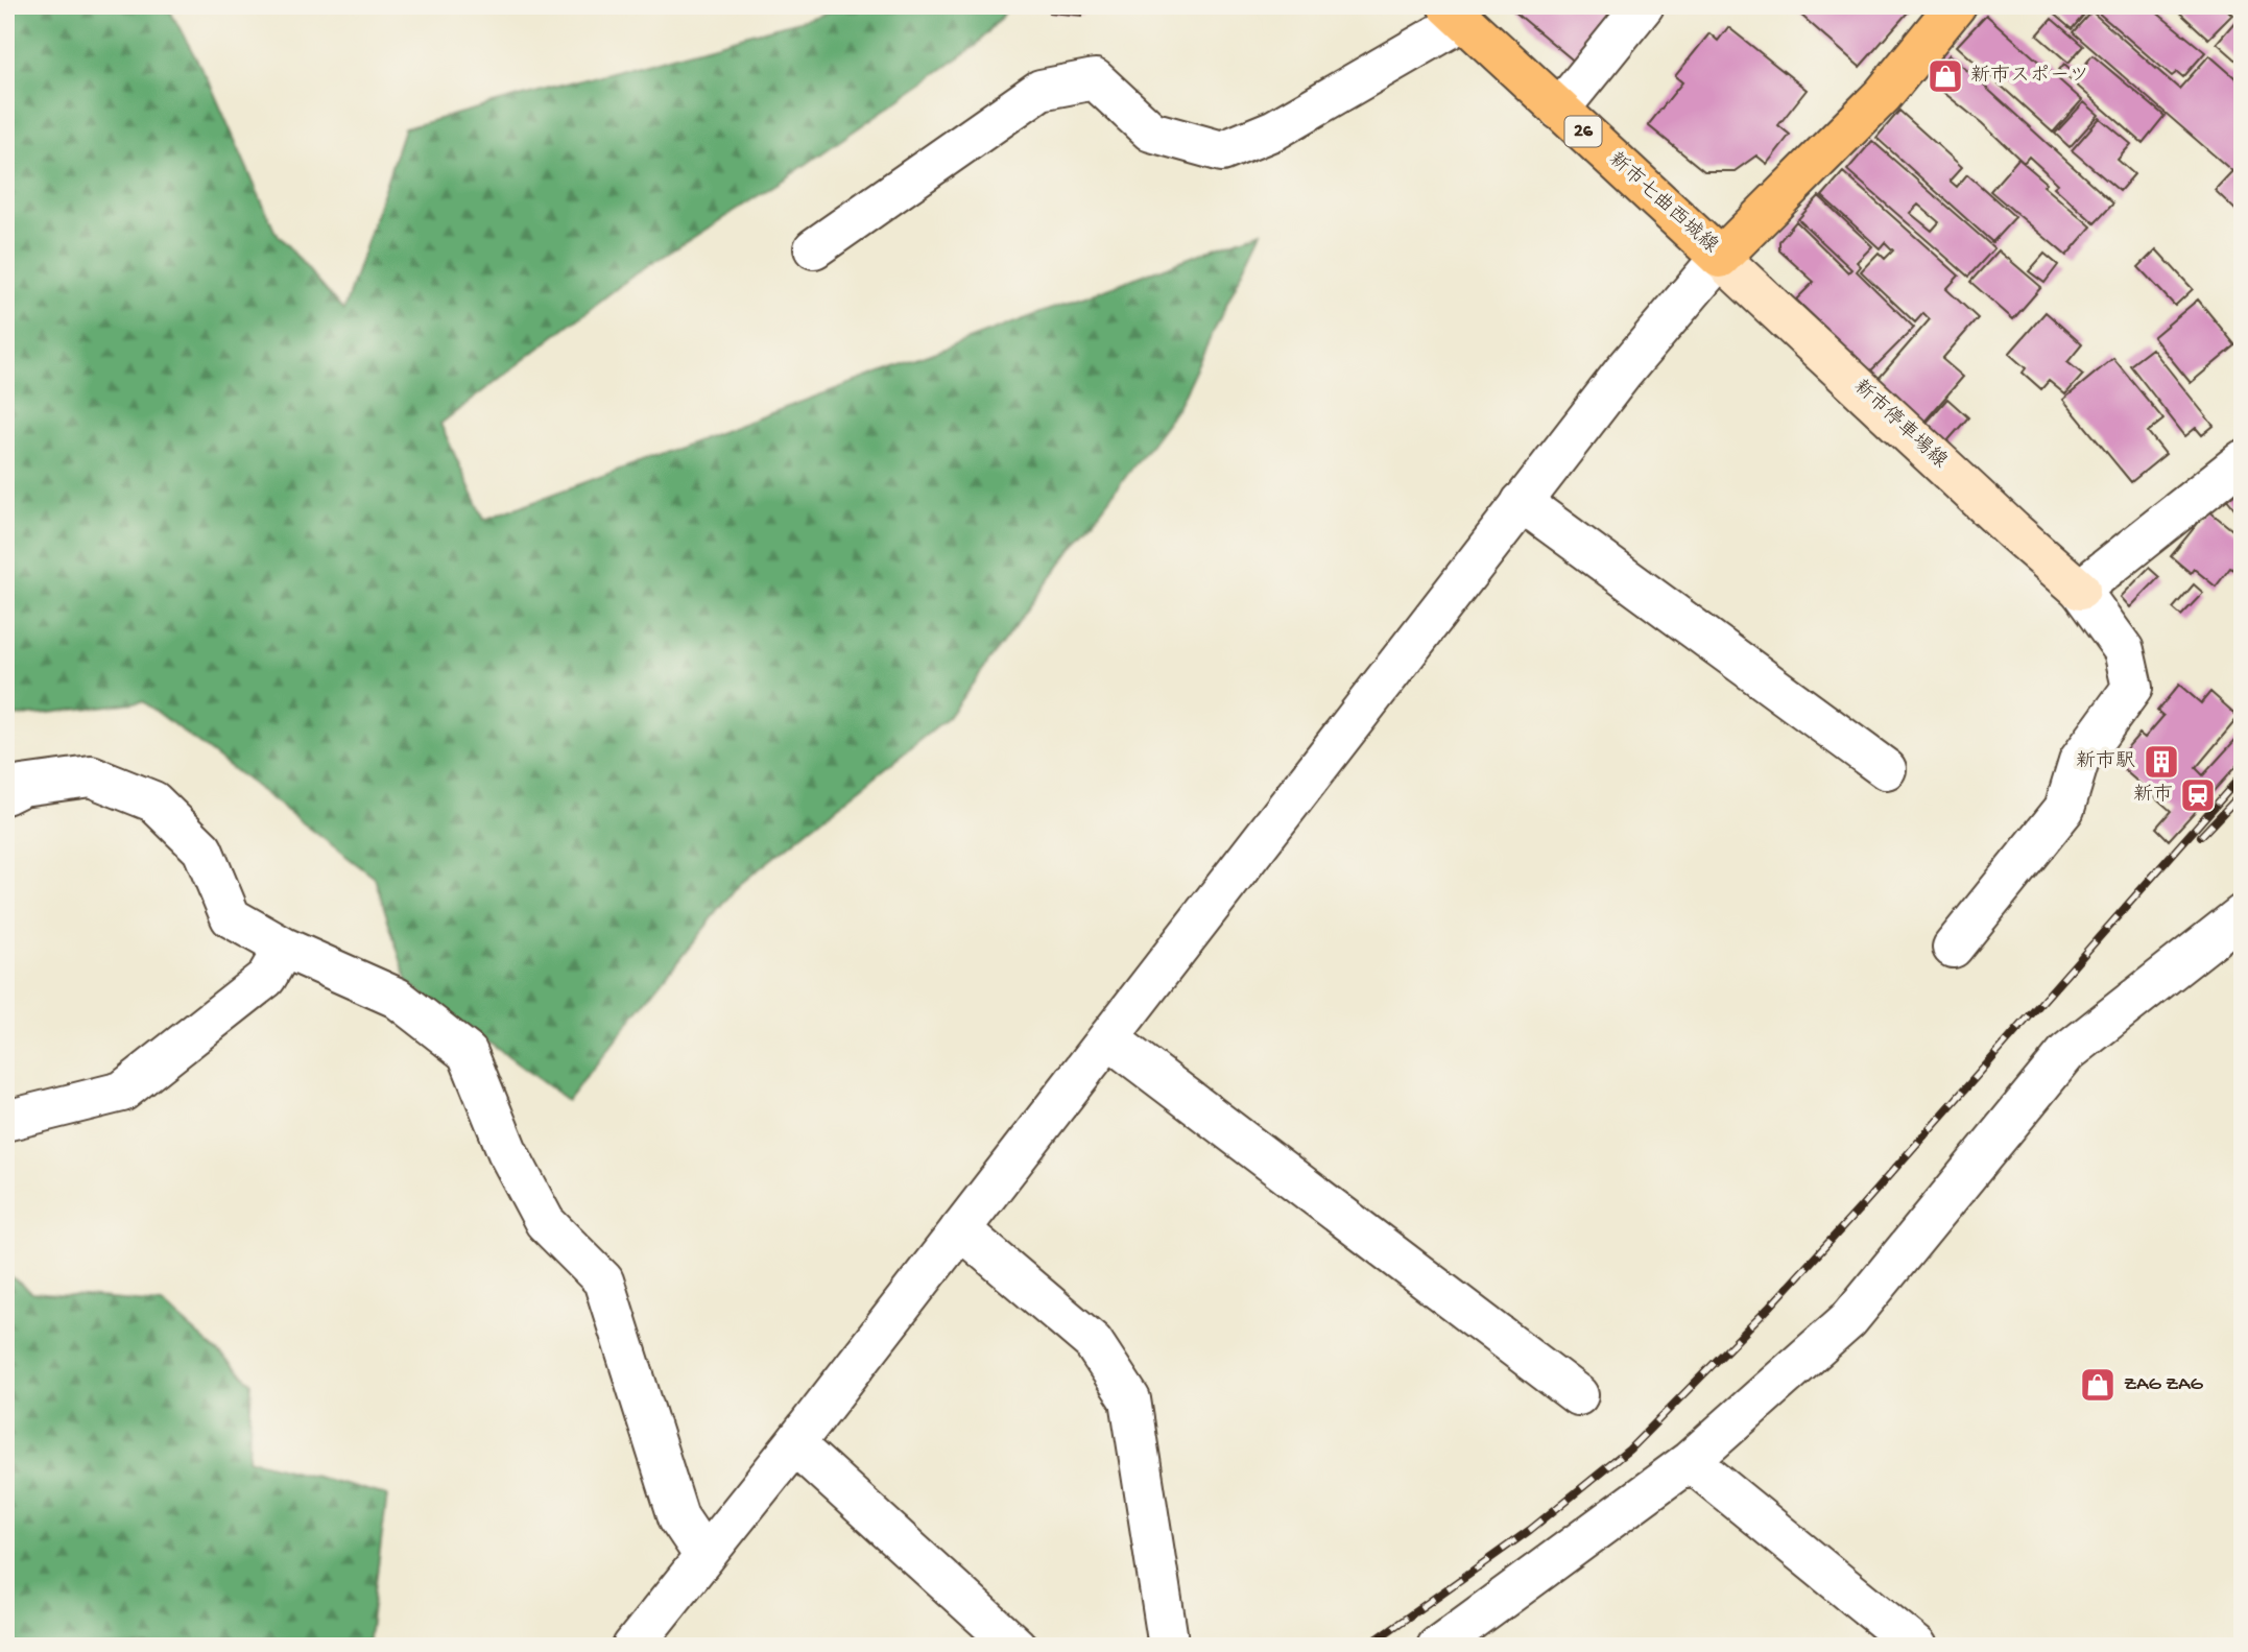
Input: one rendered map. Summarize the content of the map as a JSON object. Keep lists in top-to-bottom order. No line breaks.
{"streets":{"main road":["26","新市七曲西城線","新市停車場線"]},"crossings":[["新市七曲西城線","新市停車場線"]],"places":{"shop":["新市スポーツ","ZAG ZAG"],"building":["新市駅"],"station":["新市"]}}
